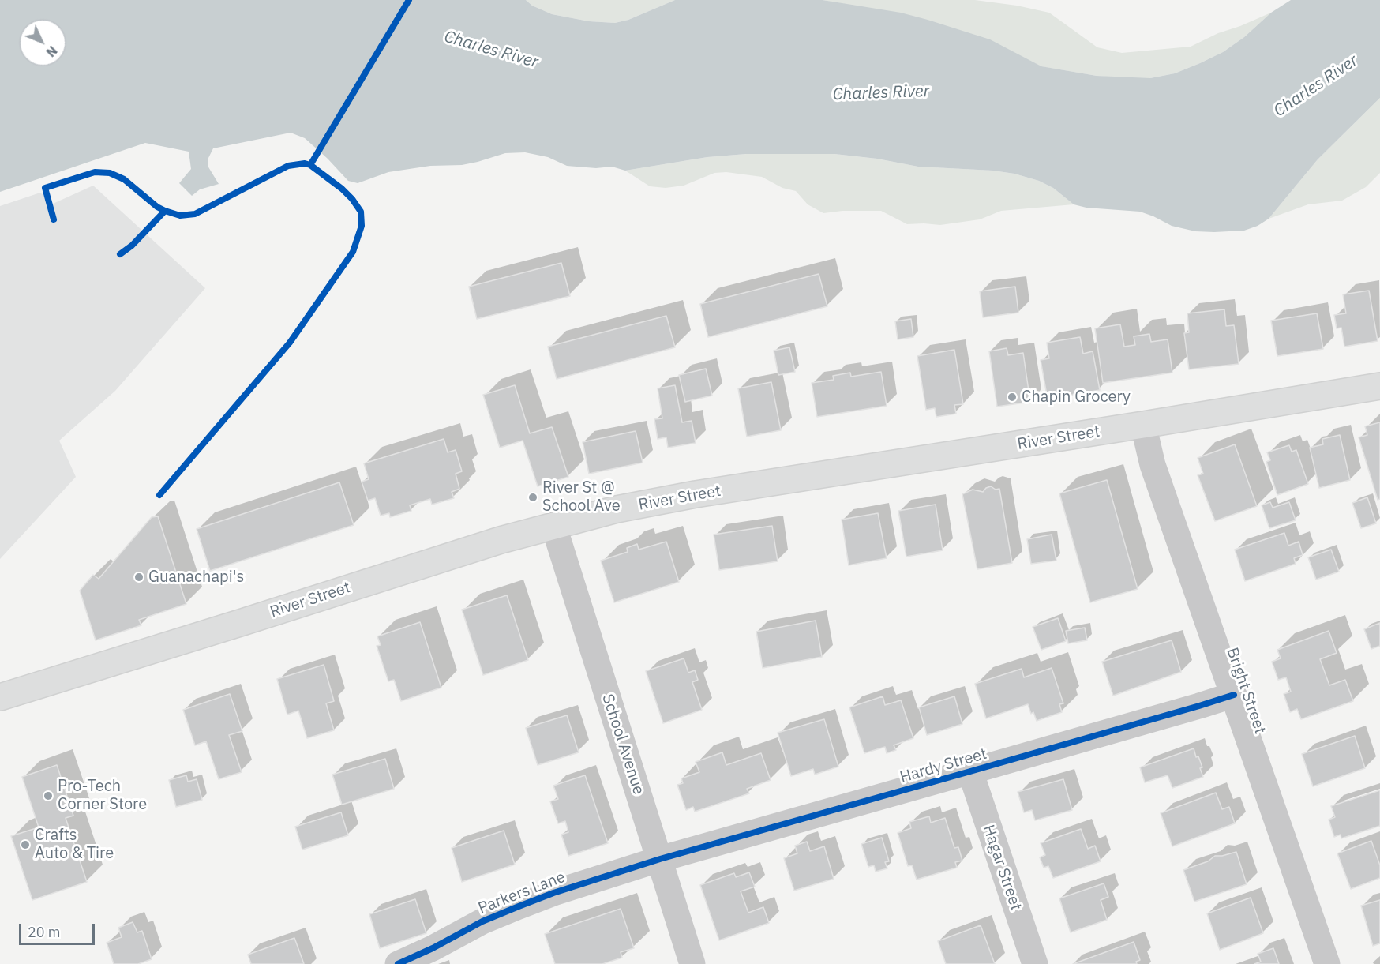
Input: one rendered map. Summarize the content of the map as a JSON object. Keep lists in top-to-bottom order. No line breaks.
{"streets":{"main road":["River Street"],"street":["Bright Street","School Avenue","Hardy Street","Hagar Street","Parkers Lane"]},"crossings":[["River Street","Bright Street"],["River Street","School Avenue"],["Bright Street","Hardy Street"],["School Avenue","Hardy Street"],["School Avenue","Parkers Lane"],["Hardy Street","Hagar Street"],["Hardy Street","Parkers Lane"]],"water":["Charles River"],"places":["Chapin Grocery","River St @ School Ave","Guanachapi's","Pro-Tech Corner Store","Crafts Auto & Tire"],"scale_bar":"20 m","north":"bottom right"}
